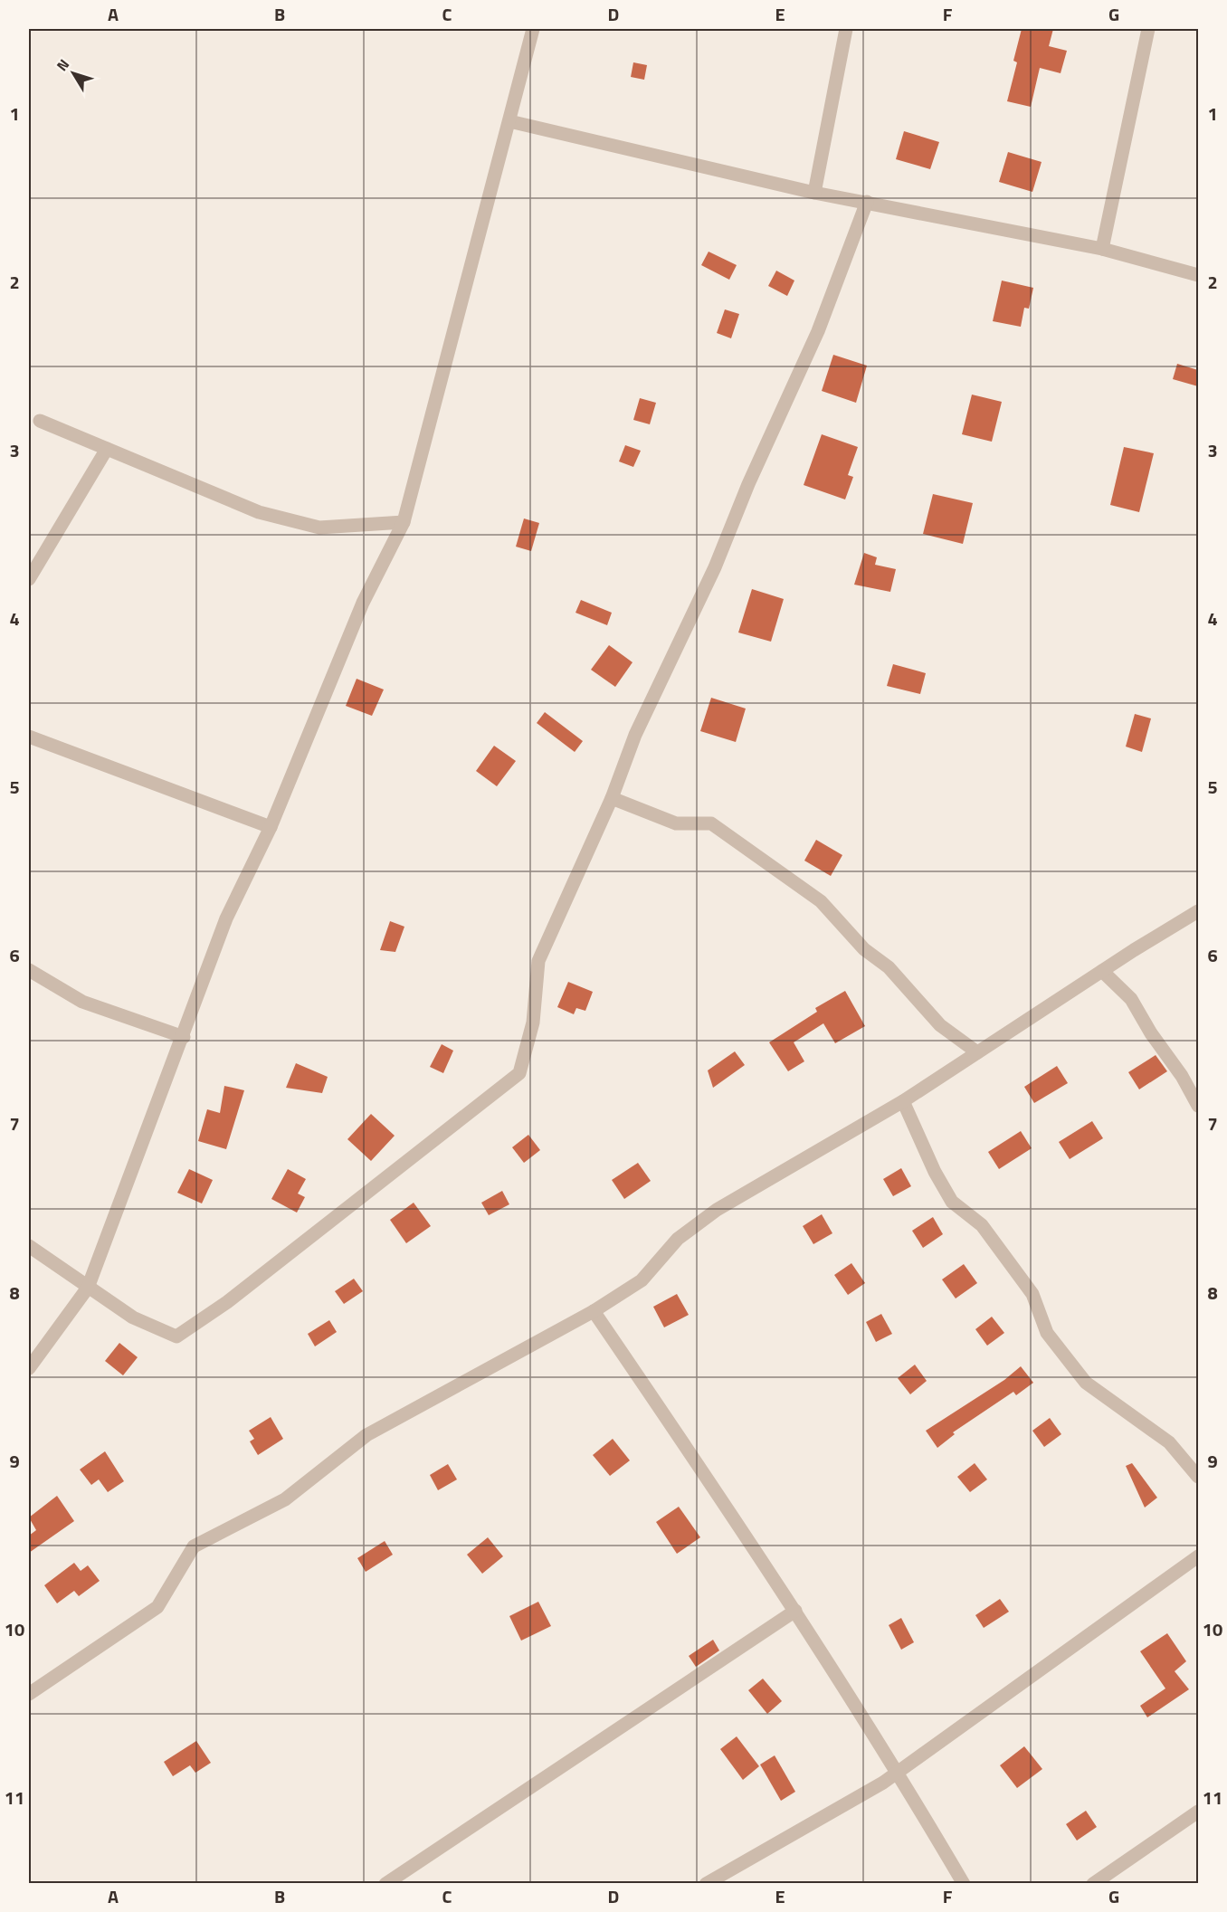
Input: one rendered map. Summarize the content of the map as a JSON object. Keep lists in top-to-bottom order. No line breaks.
{"north":"top left","grid":{"columns":["A","B","C","D","E","F","G"],"rows":["1","2","3","4","5","6","7","8","9","10","11"]}}
